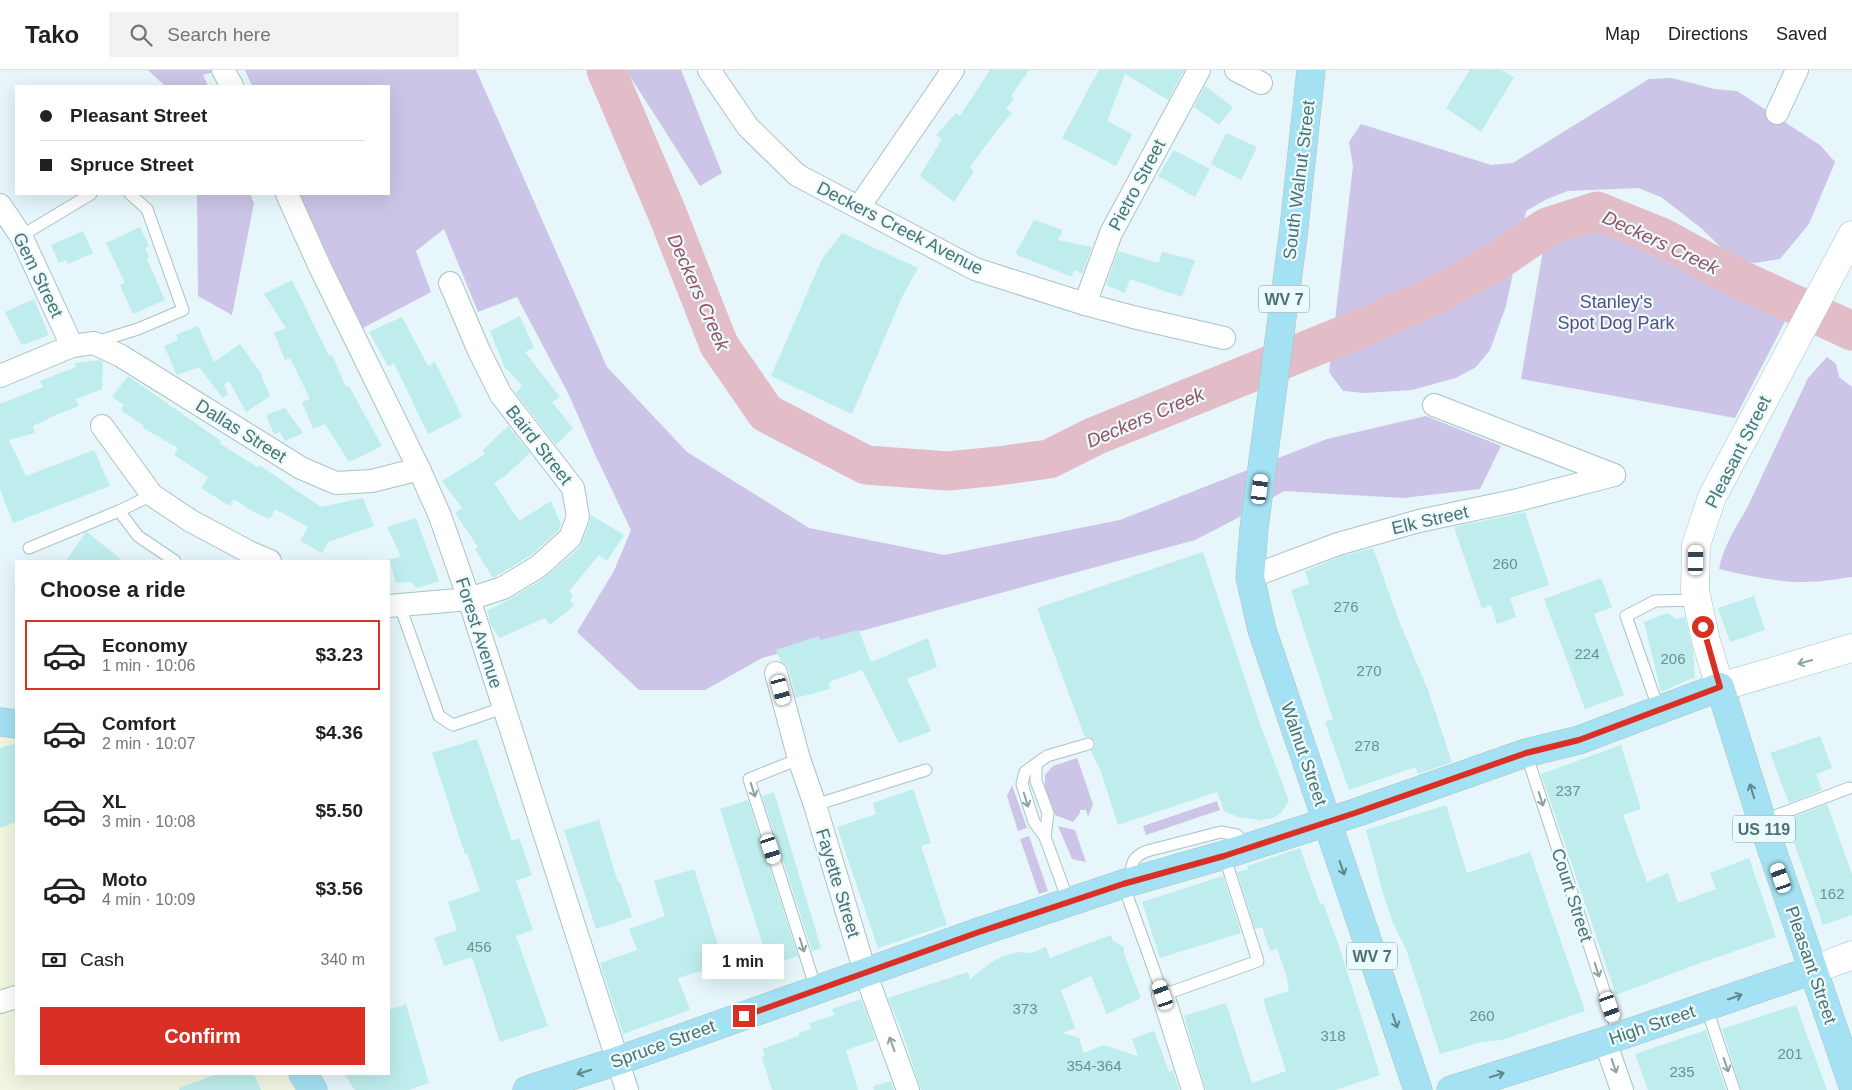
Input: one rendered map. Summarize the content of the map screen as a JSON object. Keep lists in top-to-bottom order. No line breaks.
{"streets":{"main road":["South Walnut Street","WV 7","Pleasant Street","Walnut Street","US 119","High Street","Spruce Street"],"street":["Pietro Street","Deckers Creek Avenue","Gem Street","Dallas Street","Baird Street","Elk Street","Forest Avenue","Fayette Street"],"lane":["Court Street"]},"crossings":[["South Walnut Street","Walnut Street"],["Pietro Street","Deckers Creek Avenue"],["Gem Street","Dallas Street"],["Dallas Street","Forest Avenue"],["Baird Street","Forest Avenue"],["Pleasant Street","High Street"],["Pleasant Street","Spruce Street"],["Elk Street","Walnut Street"],["Forest Avenue","Spruce Street"],["Walnut Street","Spruce Street"],["Fayette Street","Spruce Street"],["Court Street","High Street"],["Court Street","Spruce Street"]],"one_way":["Walnut Street","Court Street","High Street"],"water":["Deckers Creek"],"parks":["Stanley's Spot Dog Park"],"house_numbers":["260","276","224","206","270","278","237","162","456","373","260","318","201","354-364","235"],"page":{"header":"Tako","search":"Search here","nav":["Map","Directions","Saved"],"banner":["Pleasant Street","Spruce Street"],"heading":"Choose a ride","list":[{"name":"Economy","note":"1 min · 10:06","value":"$3.23"},{"name":"Comfort","note":"2 min · 10:07","value":"$4.36"},{"name":"XL","note":"3 min · 10:08","value":"$5.50"},{"name":"Moto","note":"4 min · 10:09","value":"$3.56"}],"pay":["Cash","340 m"],"bubble":"1 min","buttons":"Confirm"}}
